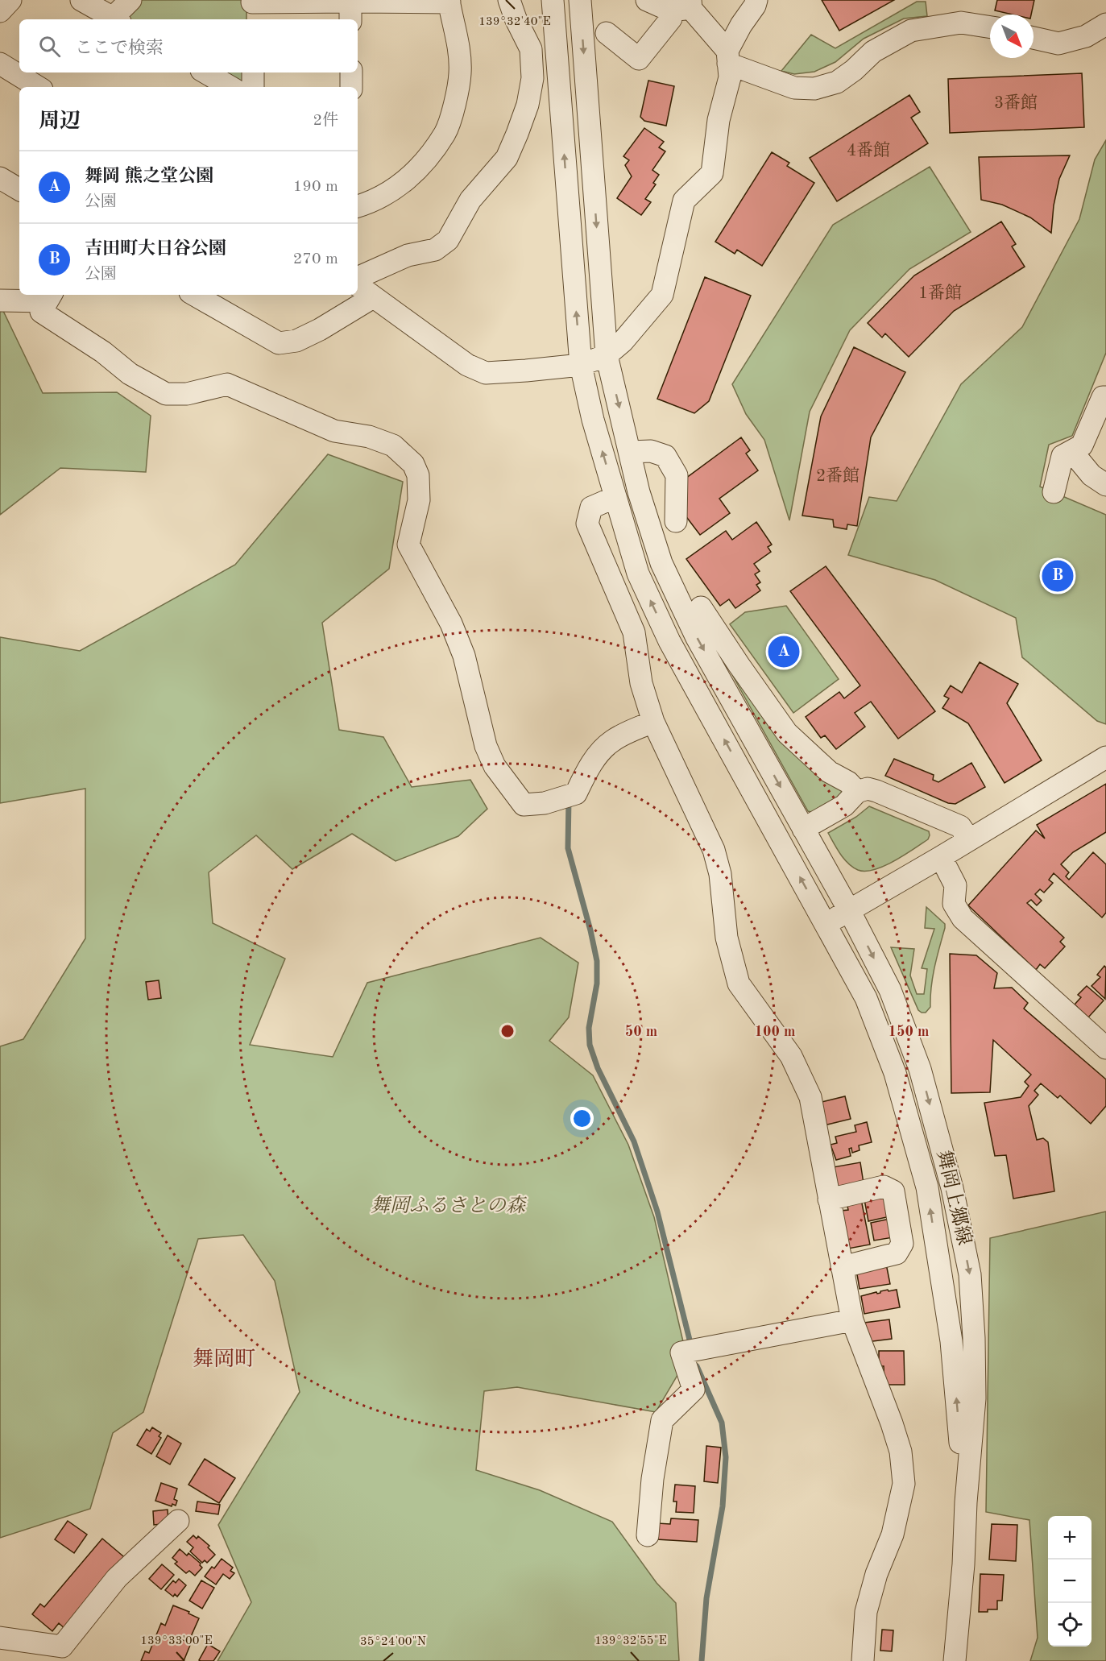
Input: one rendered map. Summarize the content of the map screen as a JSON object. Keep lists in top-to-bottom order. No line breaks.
{"streets":{"street":["舞岡上郷線"]},"districts":["舞岡町"],"parks":["舞岡ふるさとの森"],"house_numbers":["3番館","4番館","1番館","2番館"],"north":"bottom right","page":{"search":"ここで検索","heading":["周辺","2件"],"list":[{"mark":"A","name":"舞岡 熊之堂公園","note":"公園","value":"190 m"},{"mark":"B","name":"吉田町大日谷公園","note":"公園","value":"270 m"}],"pins":["B","A"],"map_buttons":["+","−"]},"coordinates":["139°32'40\"E","139°33'00\"E","139°32'55\"E","35°24'00\"N"],"rings":["50 m","100 m","150 m"]}
